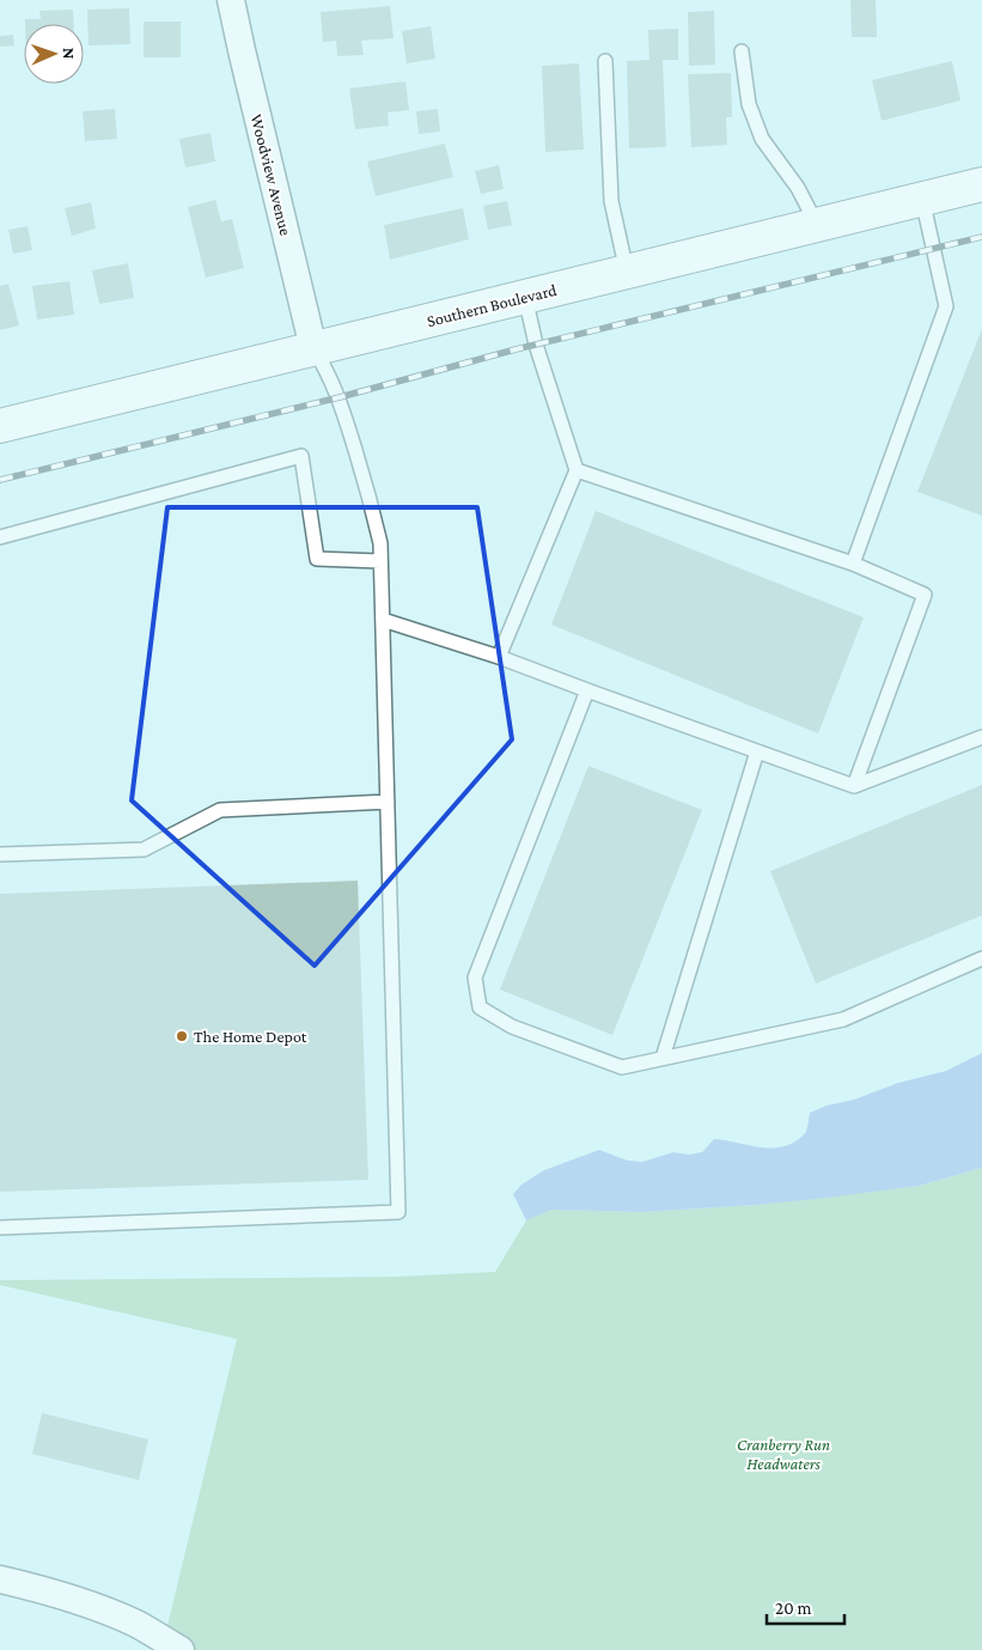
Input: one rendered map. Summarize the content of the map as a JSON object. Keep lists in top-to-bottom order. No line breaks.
{"streets":{"street":["Woodview Avenue","Southern Boulevard"]},"crossings":[["Woodview Avenue","Southern Boulevard"]],"parks":["Cranberry Run Headwaters"],"places":["The Home Depot"],"scale_bar":"20 m","north":"right"}
